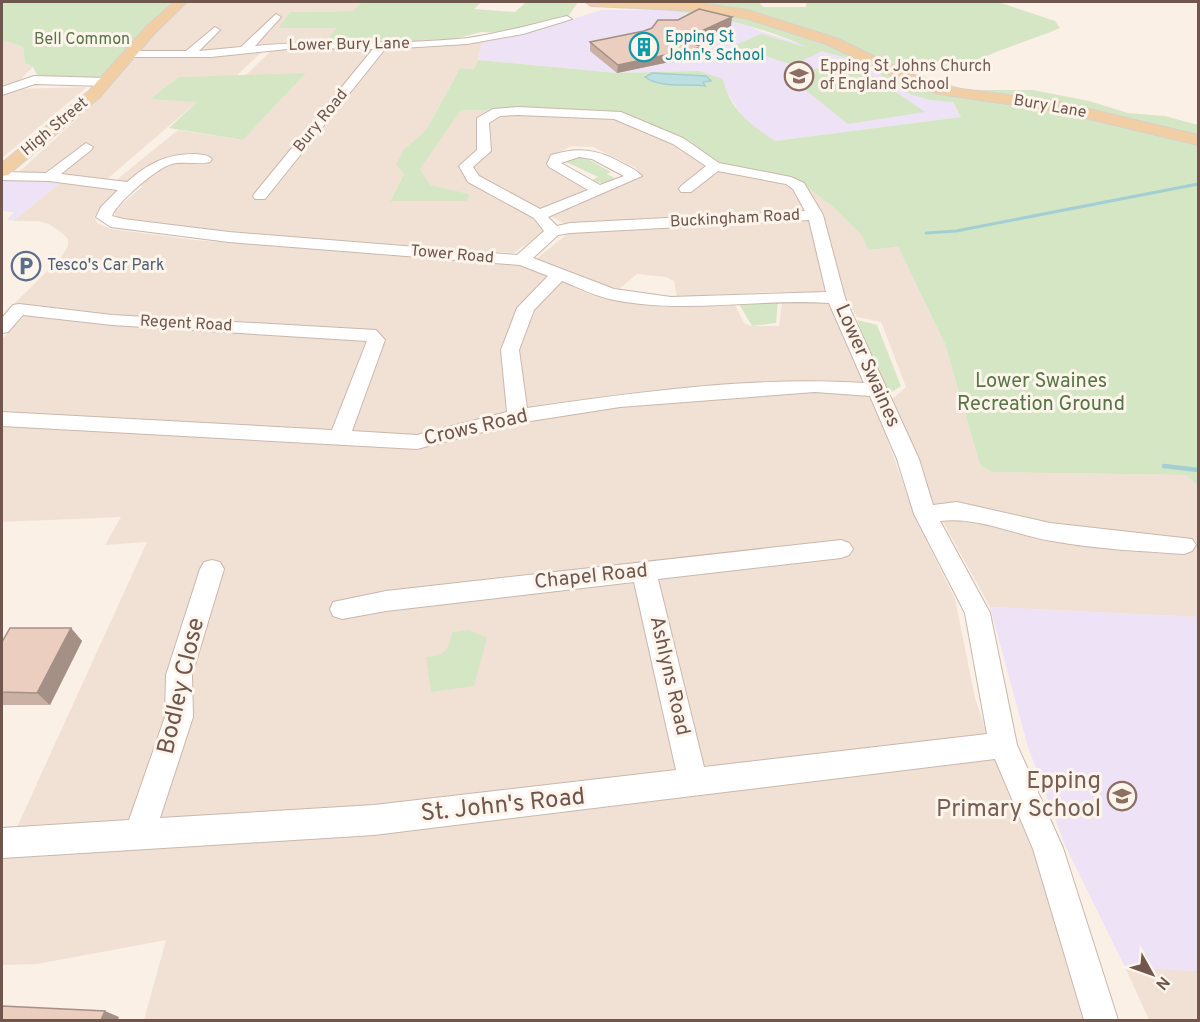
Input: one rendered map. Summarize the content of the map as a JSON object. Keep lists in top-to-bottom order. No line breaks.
{"streets":{"main road":["Bury Lane","High Street"],"street":["Lower Bury Lane","Bury Road","Buckingham Road","Tower Road","Regent Road","Lower Swaines","Crows Road","Chapel Road","Ashlyns Road","Bodley Close","St. John's Road"]},"crossings":[["Lower Bury Lane","Bury Road"],["Lower Bury Lane","High Street"],["Buckingham Road","Lower Swaines"],["Tower Road","Lower Swaines"],["Regent Road","Crows Road"],["Lower Swaines","Crows Road"],["Lower Swaines","St. John's Road"],["Chapel Road","Ashlyns Road"],["Ashlyns Road","St. John's Road"],["Bodley Close","St. John's Road"]],"parks":["Bell Common","Lower Swaines Recreation Ground"],"places":{"building":["Epping St John's School"],"school or university":["Epping St Johns Church of England School","Epping Primary School"],"parking":["Tesco's Car Park"]},"north":"bottom right"}
